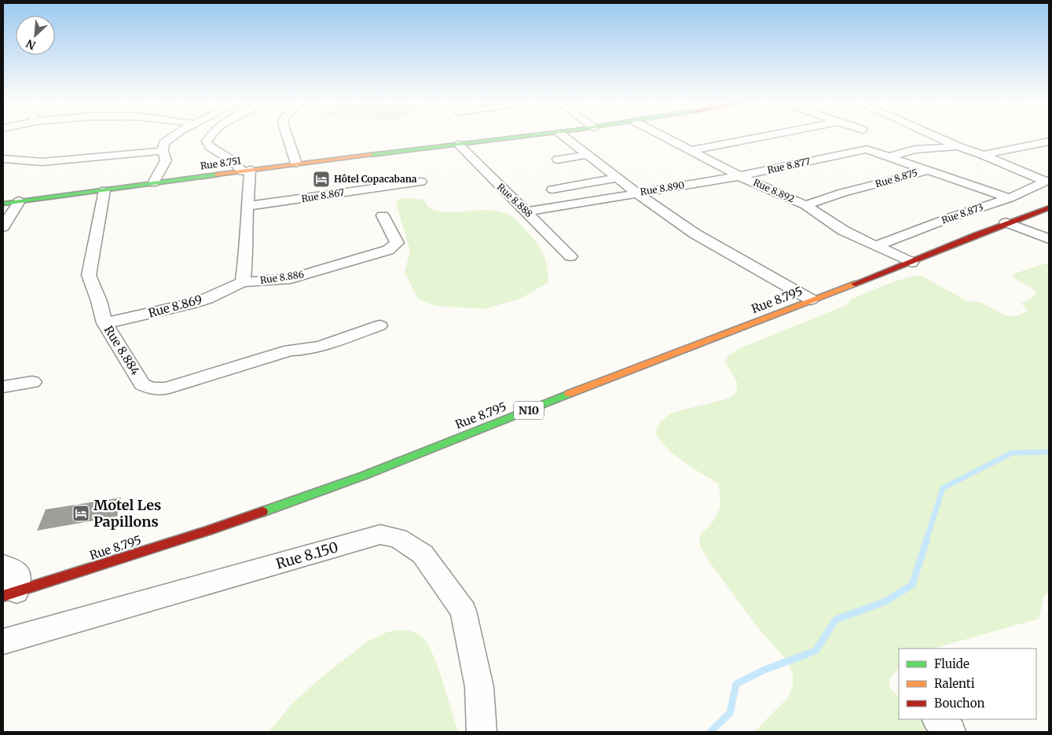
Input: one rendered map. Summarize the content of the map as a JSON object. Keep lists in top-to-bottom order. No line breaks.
{"streets":{"main road":["Rue 8.751","Rue 8.795","N10"],"street":["Rue 8.877","Rue 8.875","Rue 8.890","Rue 8.892","Rue 8.867","Rue 8.888","Rue 8.873","Rue 8.886","Rue 8.869","Rue 8.884","Rue 8.150"]},"crossings":[["Rue 8.751","Rue 8.888"],["Rue 8.751","Rue 8.886"],["Rue 8.751","Rue 8.884"],["Rue 8.877","Rue 8.875"],["Rue 8.877","Rue 8.890"],["Rue 8.877","Rue 8.892"],["Rue 8.875","Rue 8.892"],["Rue 8.875","Rue 8.873"],["Rue 8.890","Rue 8.892"],["Rue 8.892","Rue 8.873"],["Rue 8.892","Rue 8.795"],["Rue 8.867","Rue 8.886"],["Rue 8.886","Rue 8.869"],["Rue 8.869","Rue 8.884"]],"places":{"hotel":["Hôtel Copacabana","Motel Les Papillons"]},"legend":["Fluide","Ralenti","Bouchon"],"north":"bottom left"}
